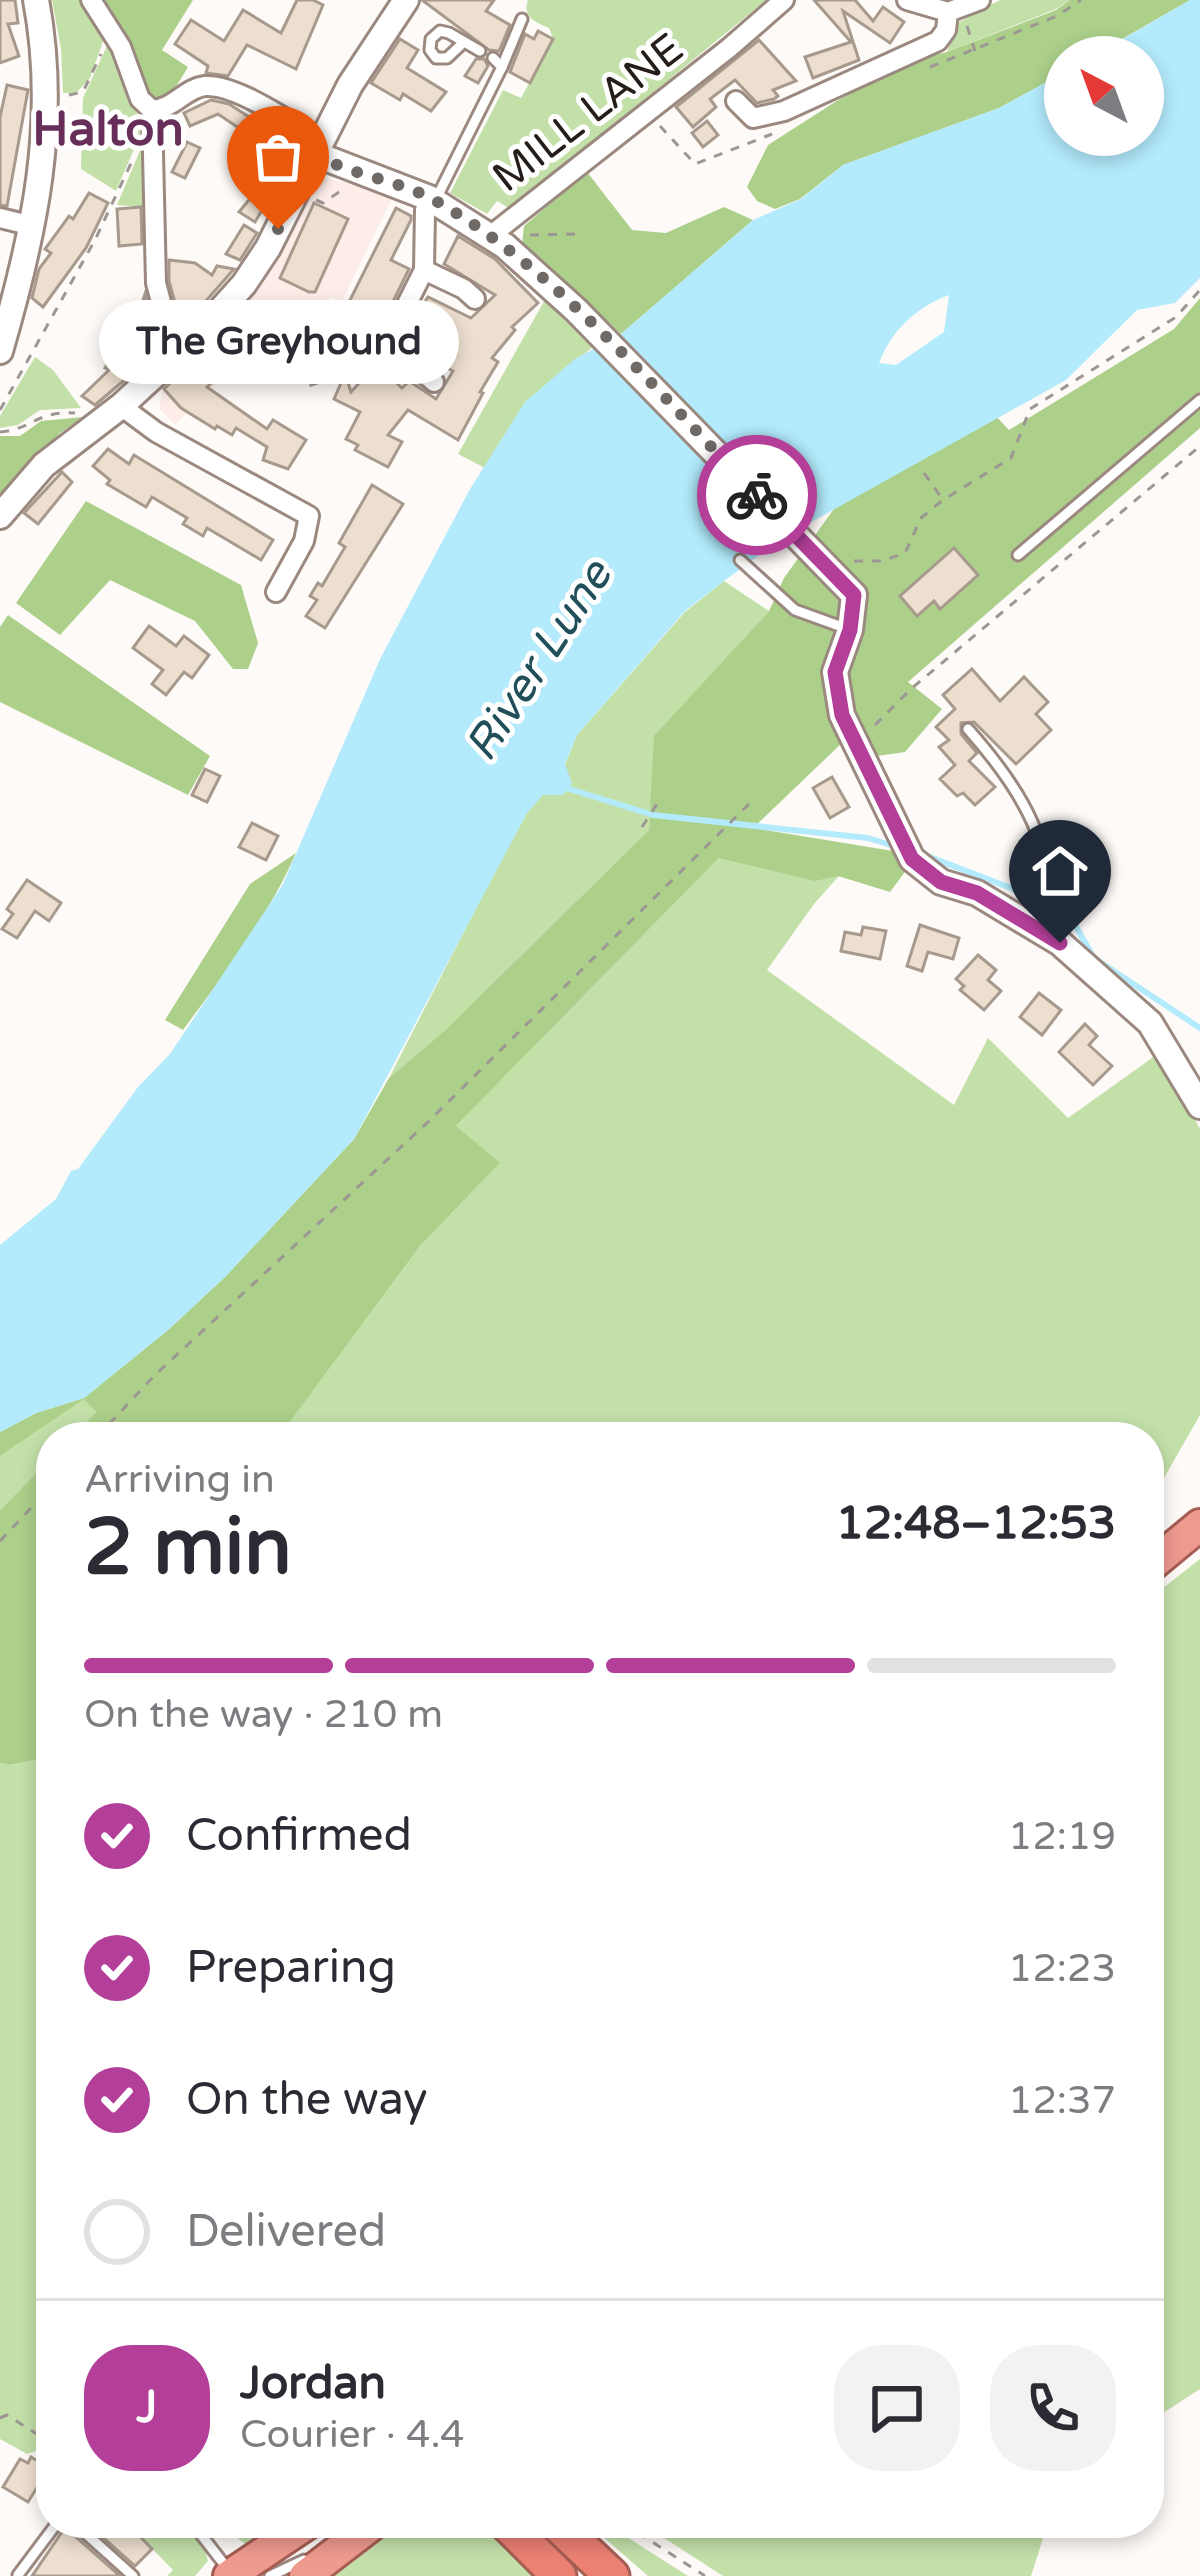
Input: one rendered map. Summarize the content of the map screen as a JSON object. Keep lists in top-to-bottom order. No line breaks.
{"streets":{"street":["MILL LANE"]},"districts":["Halton"],"water":["River Lune"],"places":["The Greyhound"],"north":"top left","page":{"bubble":"The Greyhound","heading":["2 min","Arriving in","12:48–12:53"],"panel":["Jordan","Courier · 4.4"],"bar":"On the way · 210 m","list":[["Confirmed","12:19"],["Preparing","12:23"],["On the way","12:37"],"Delivered"],"round":"J"}}
